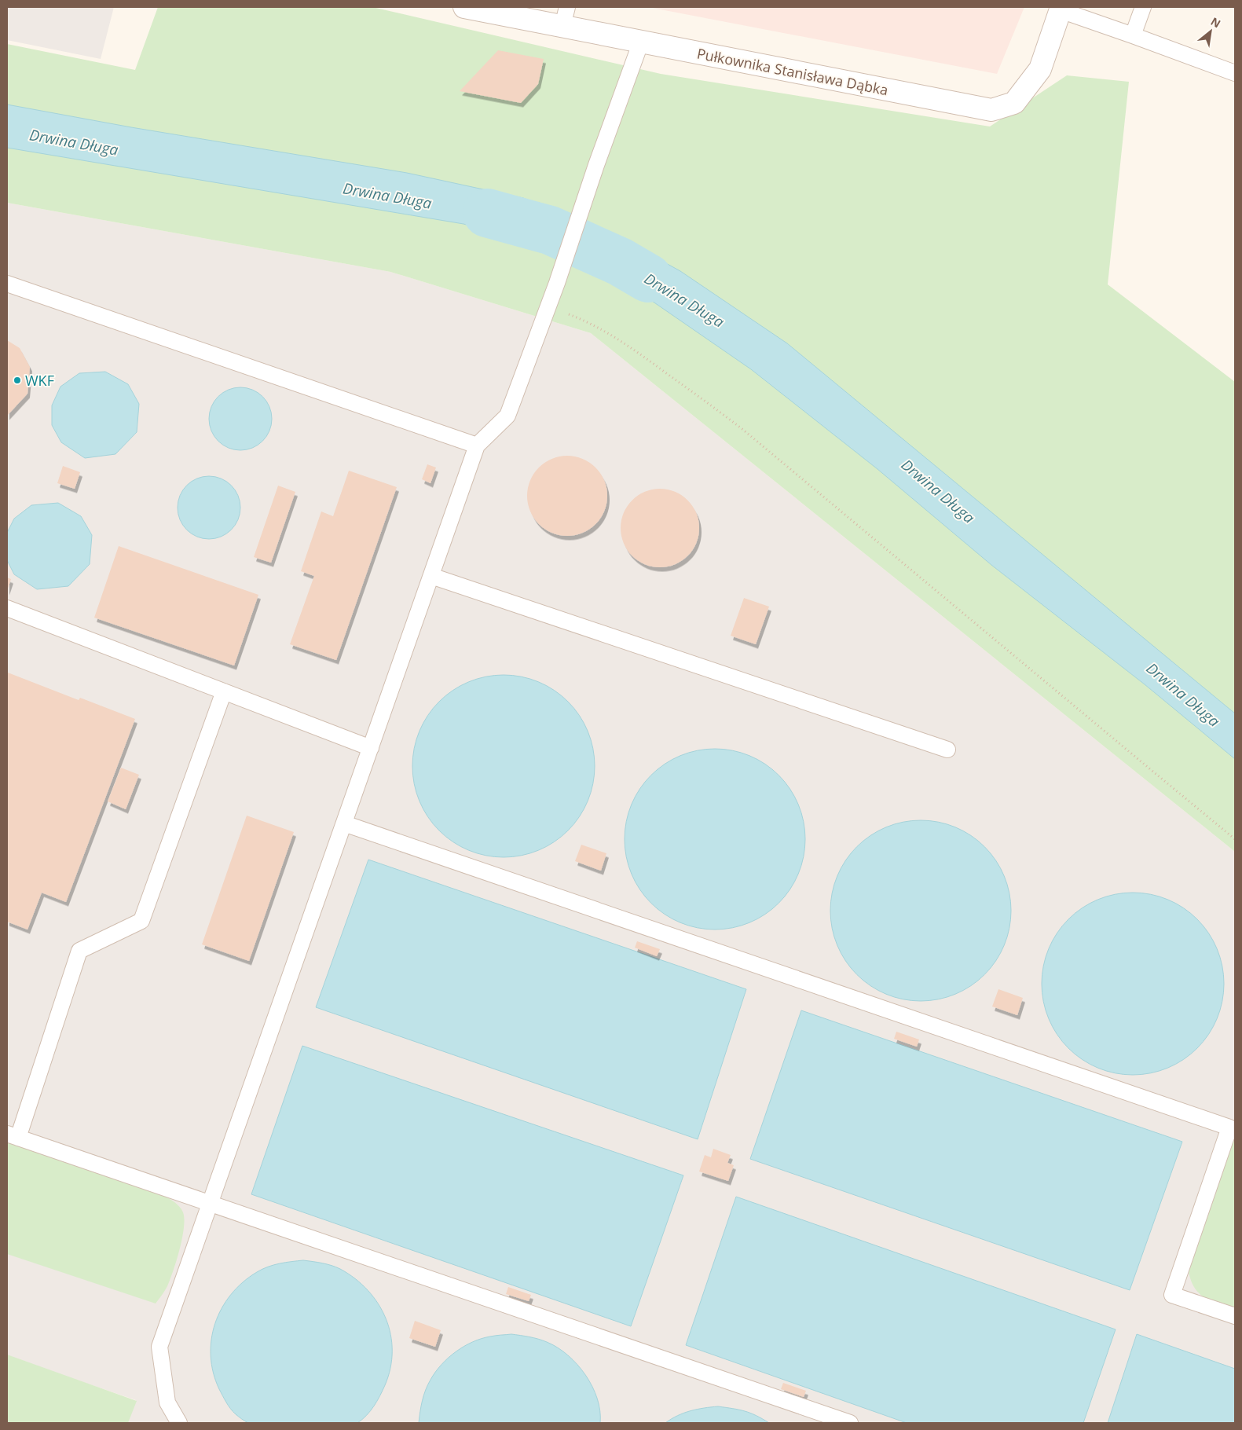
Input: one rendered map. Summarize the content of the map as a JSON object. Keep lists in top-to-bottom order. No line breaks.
{"streets":{"street":["Pułkownika Stanisława Dąbka"]},"water":["Drwina Długa"],"places":["WKF"],"north":"top right"}
